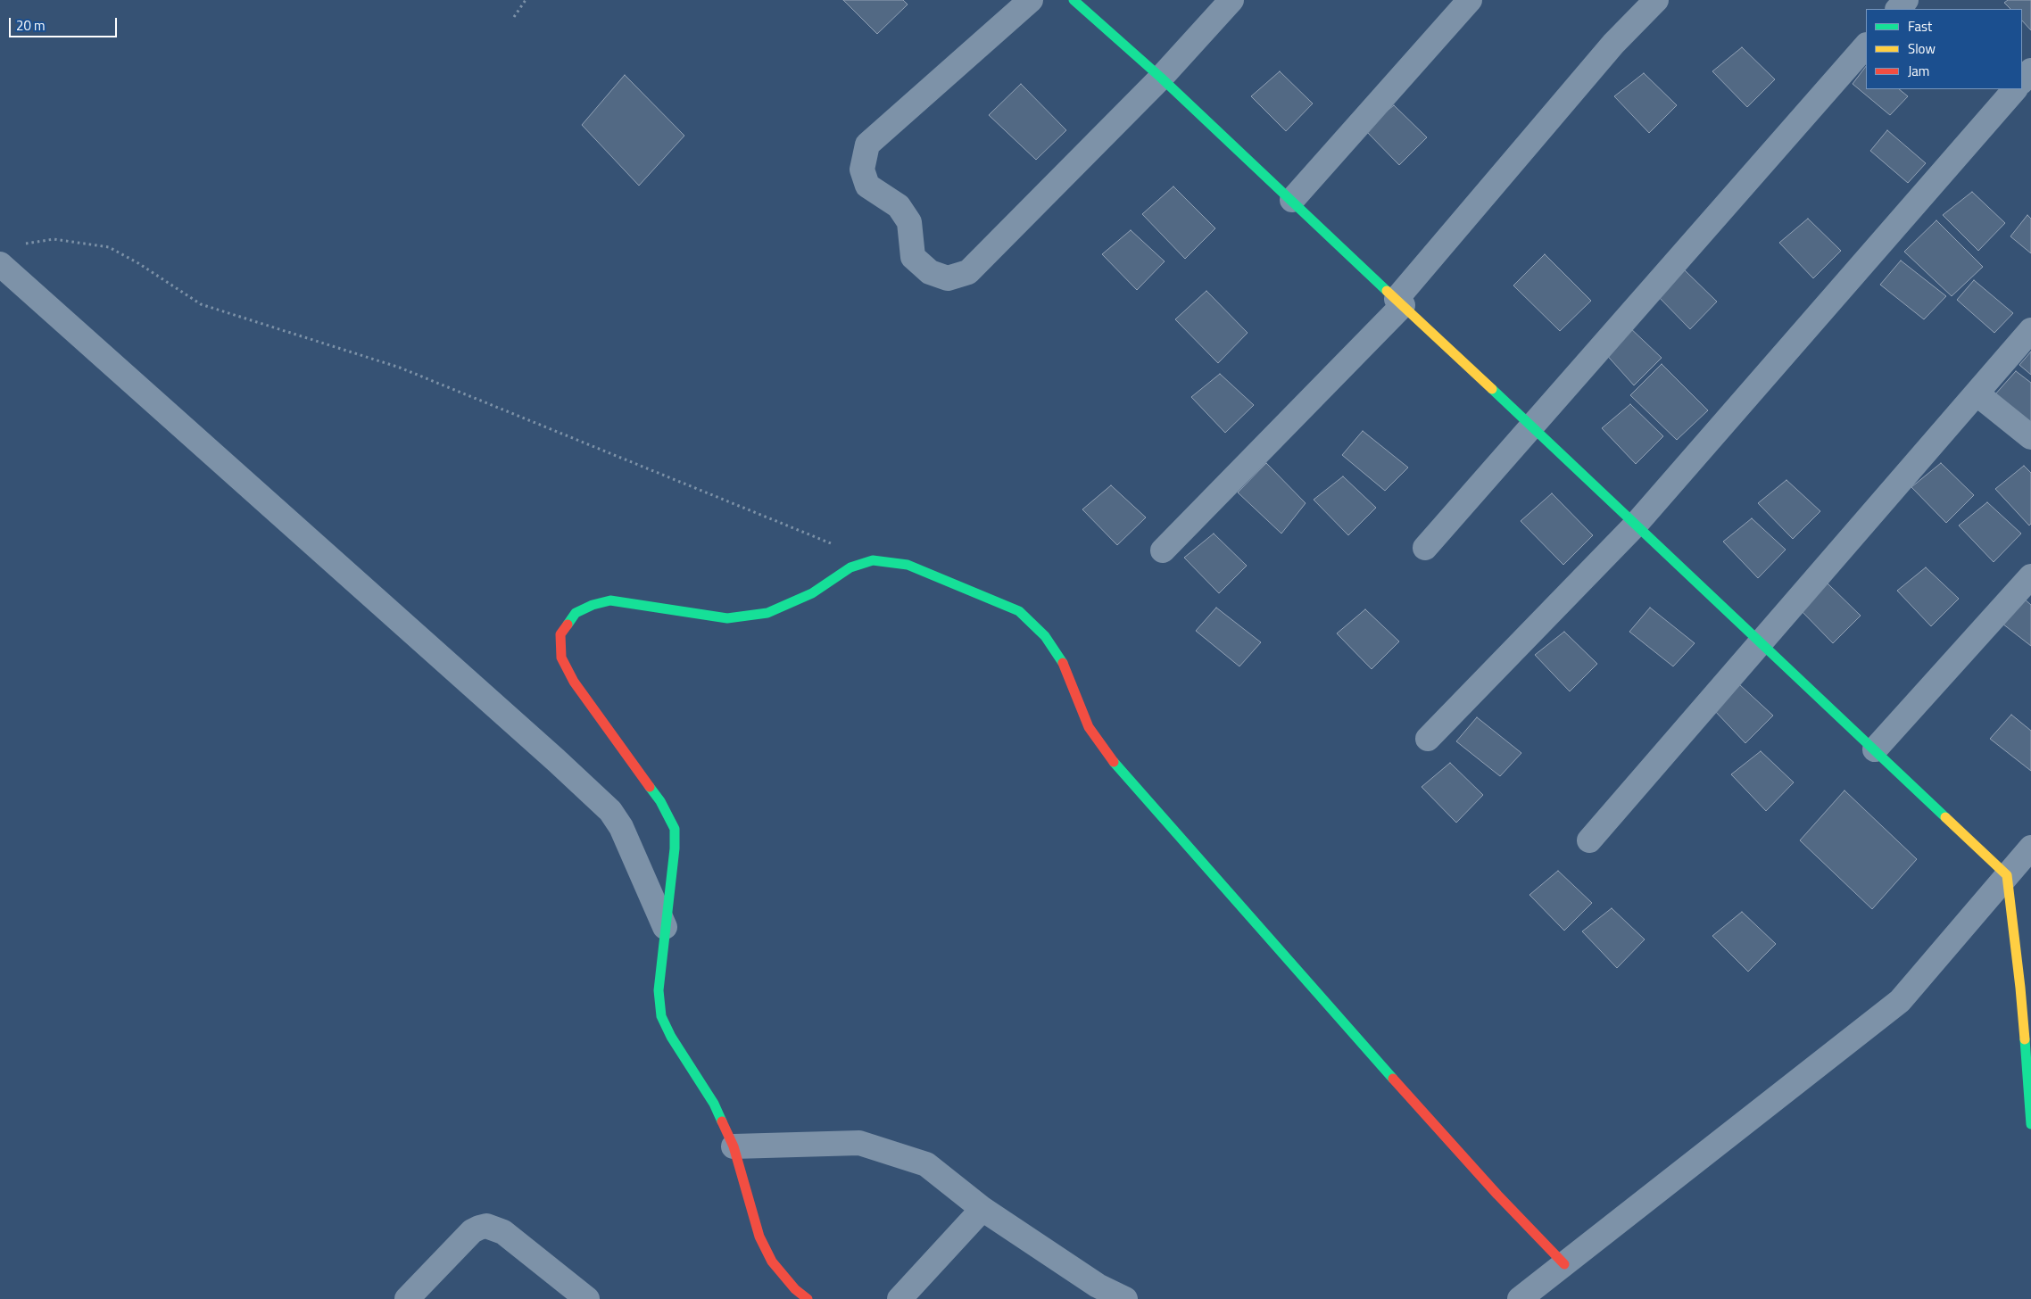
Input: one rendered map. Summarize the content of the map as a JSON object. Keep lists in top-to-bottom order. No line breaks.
{"legend":["Fast","Slow","Jam"],"scale_bar":"20 m"}
